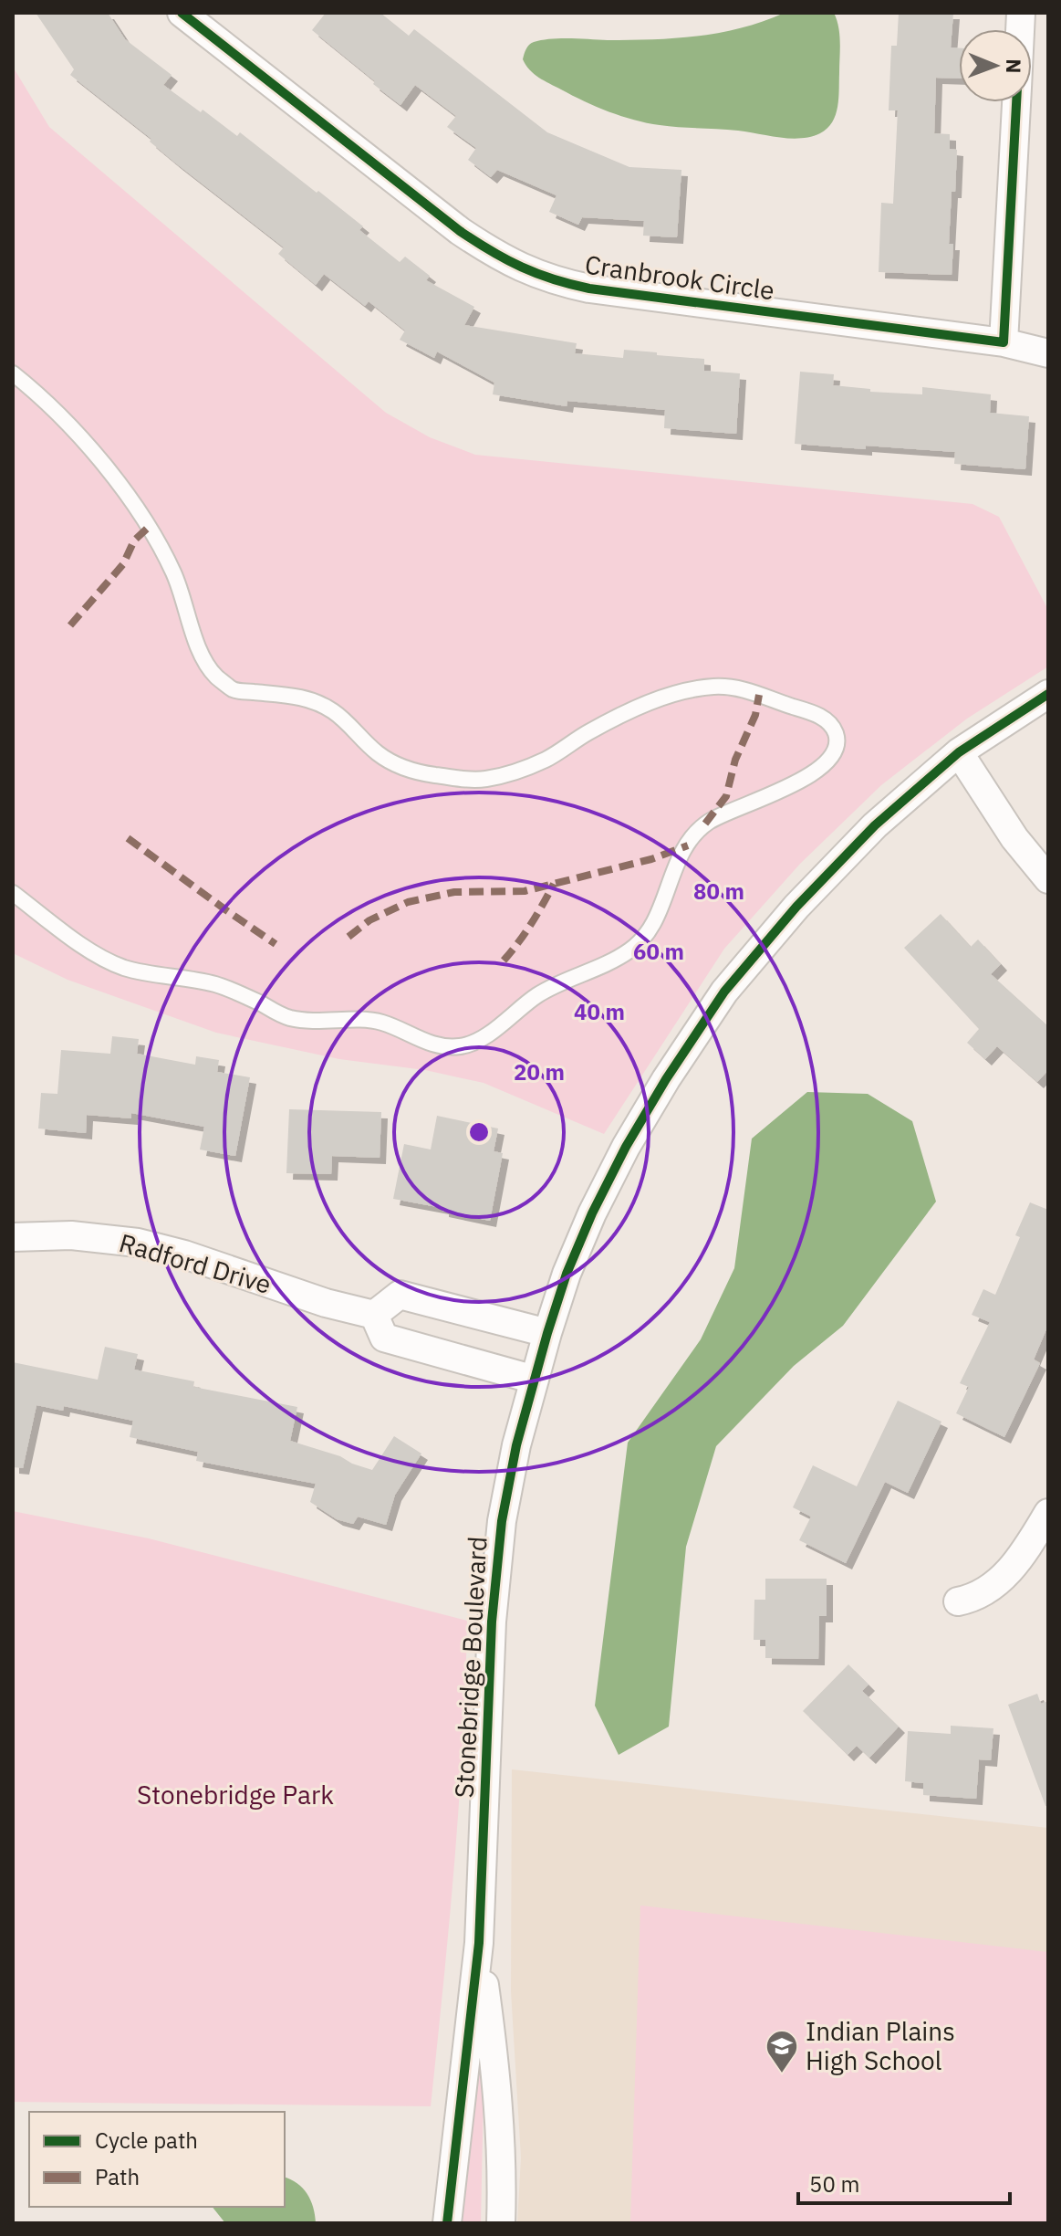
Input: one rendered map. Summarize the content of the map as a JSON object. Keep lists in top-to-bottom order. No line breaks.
{"streets":{"street":["Cranbrook Circle","Radford Drive","Stonebridge Boulevard"]},"parks":["Stonebridge Park"],"places":{"school or university":["Indian Plains High School"]},"legend":["Cycle path","Path"],"scale_bar":"50 m","north":"right","rings":["80 m","60 m","40 m","20 m"]}
